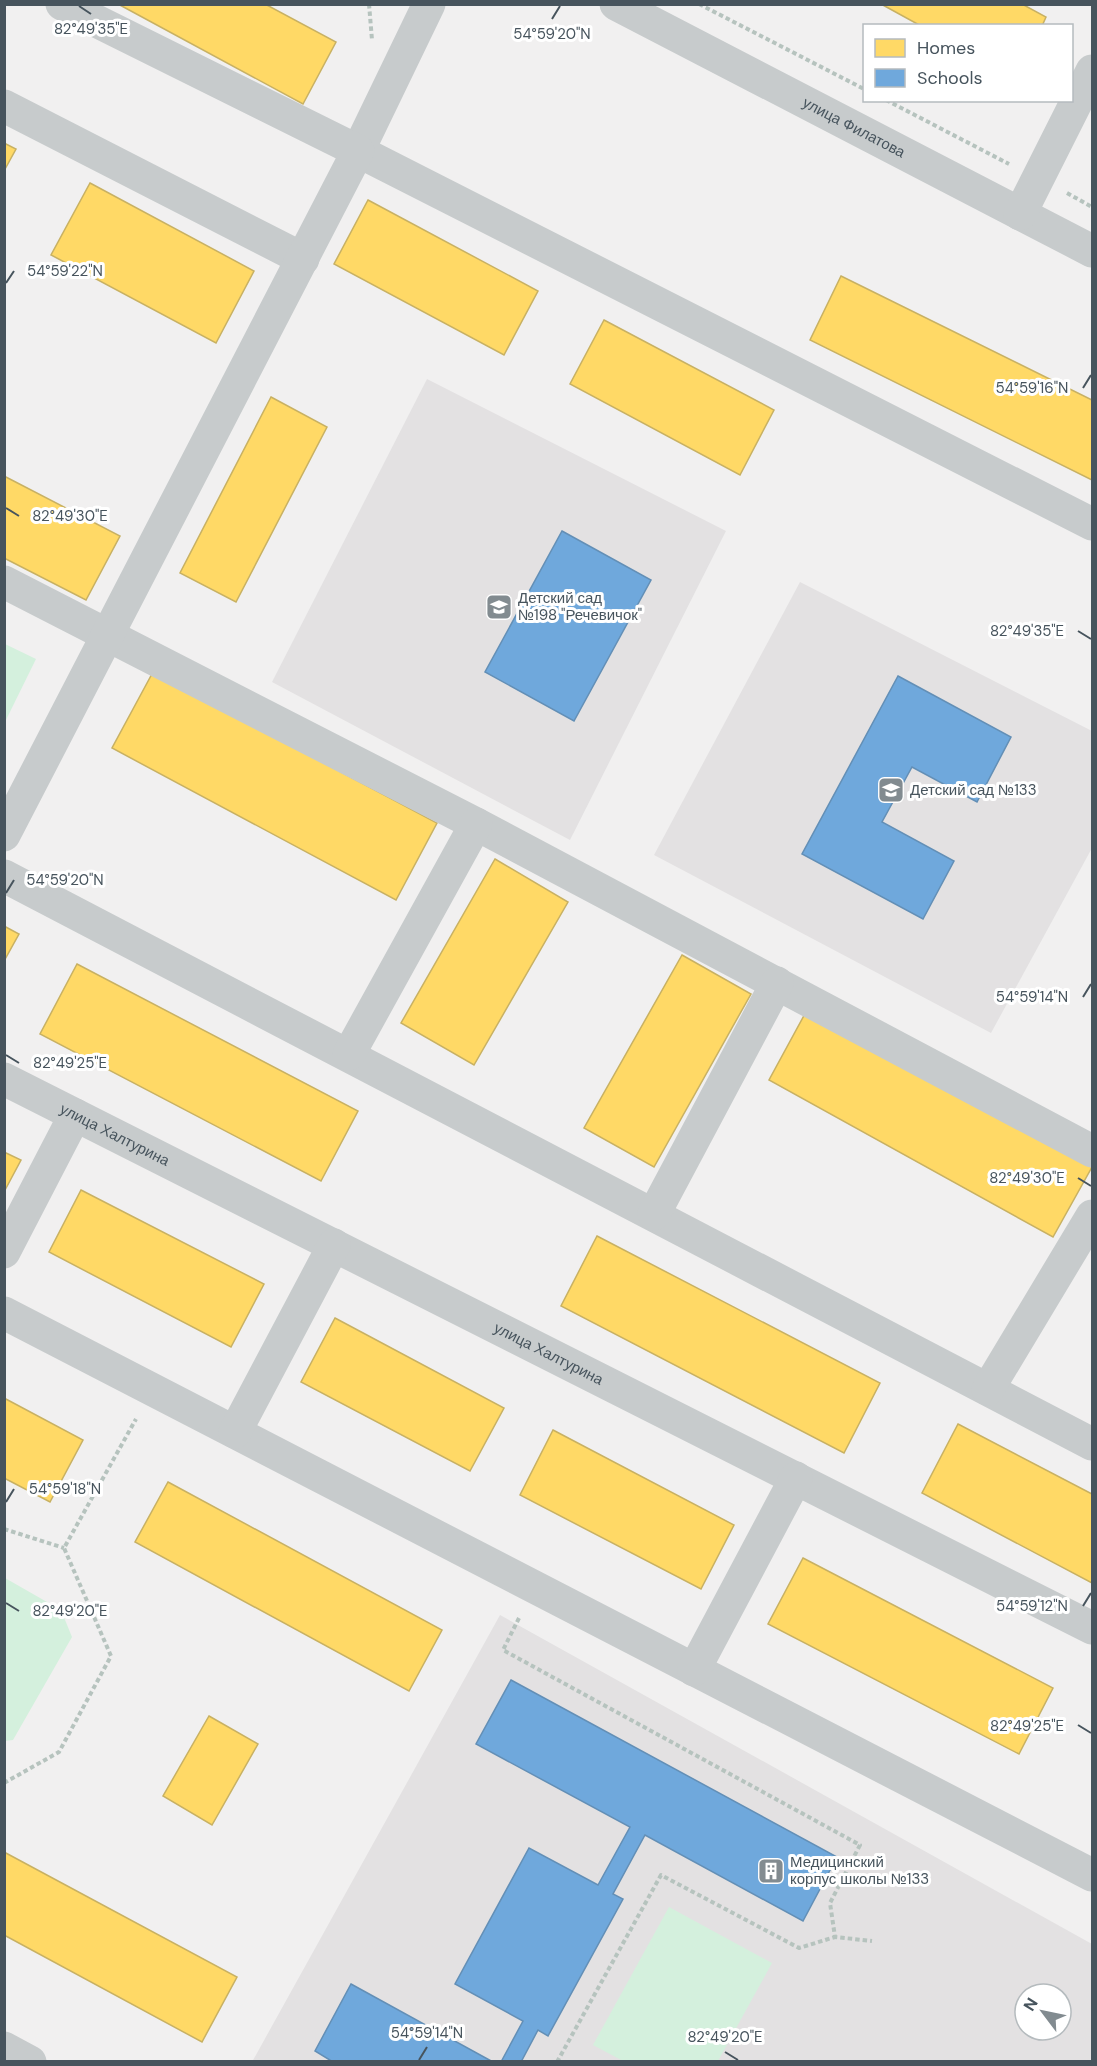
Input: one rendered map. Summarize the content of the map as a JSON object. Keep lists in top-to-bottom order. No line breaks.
{"streets":{"street":["улица Филатова","улица Халтурина"]},"places":{"school or university":["Детский сад №198 \"Речевичок\"","Детский сад №133"],"building":["Медицинский корпус школы №133"]},"legend":["Homes","Schools"],"north":"top left","coordinates":["82°49'35\"E","54°59'20\"N","54°59'22\"N","54°59'16\"N","82°49'30\"E","54°59'14\"N","82°49'25\"E","54°59'18\"N","54°59'12\"N","82°49'20\"E"]}
